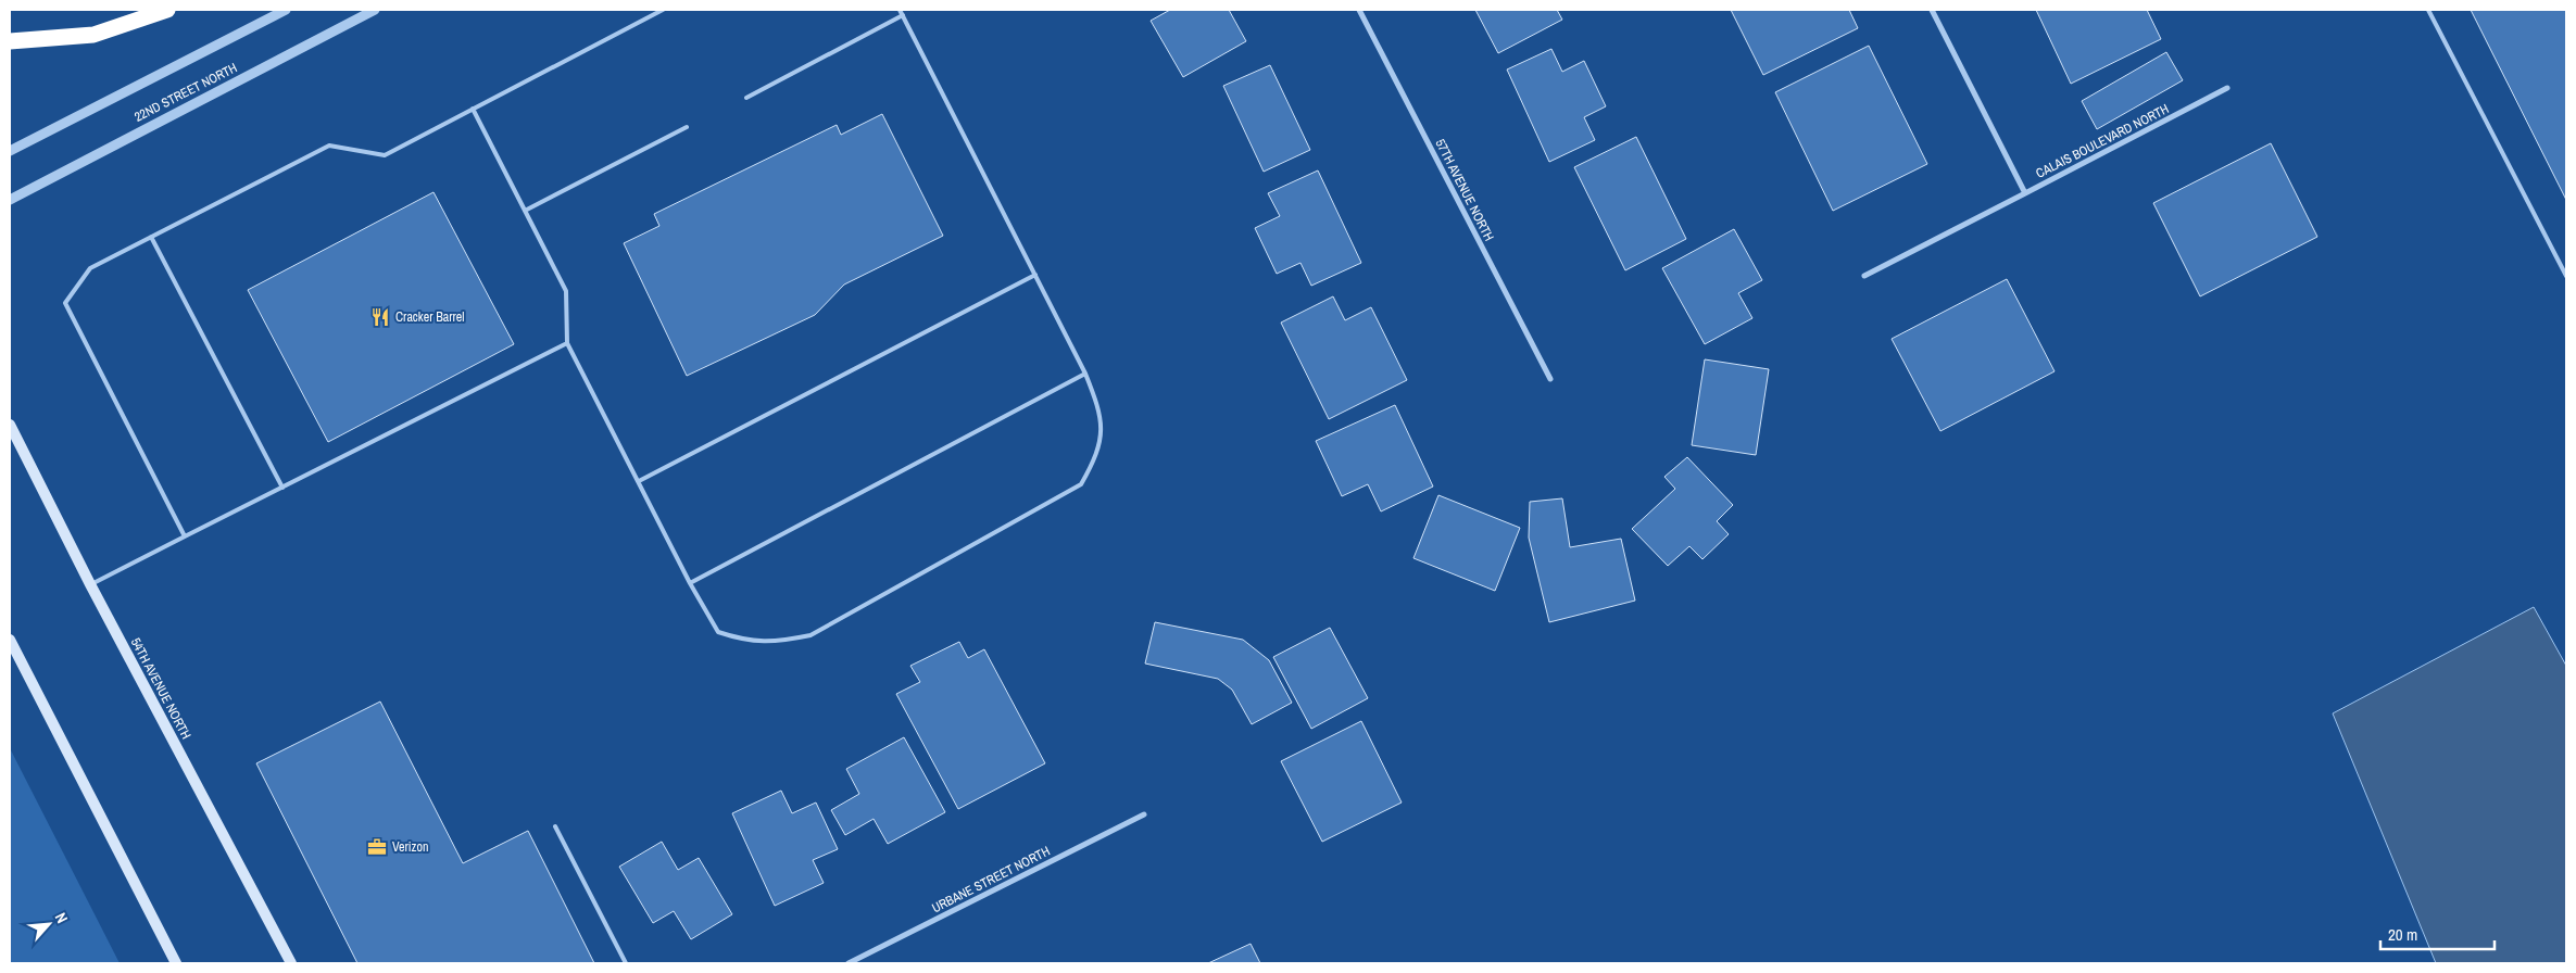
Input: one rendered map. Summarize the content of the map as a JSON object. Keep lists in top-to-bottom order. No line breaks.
{"streets":{"main road":["54TH AVENUE NORTH"],"street":["22ND STREET NORTH","CALAIS BOULEVARD NORTH","57TH AVENUE NORTH","URBANE STREET NORTH"]},"places":{"restaurant":["Cracker Barrel"],"office":["Verizon"]},"scale_bar":"20 m","north":"top right"}
